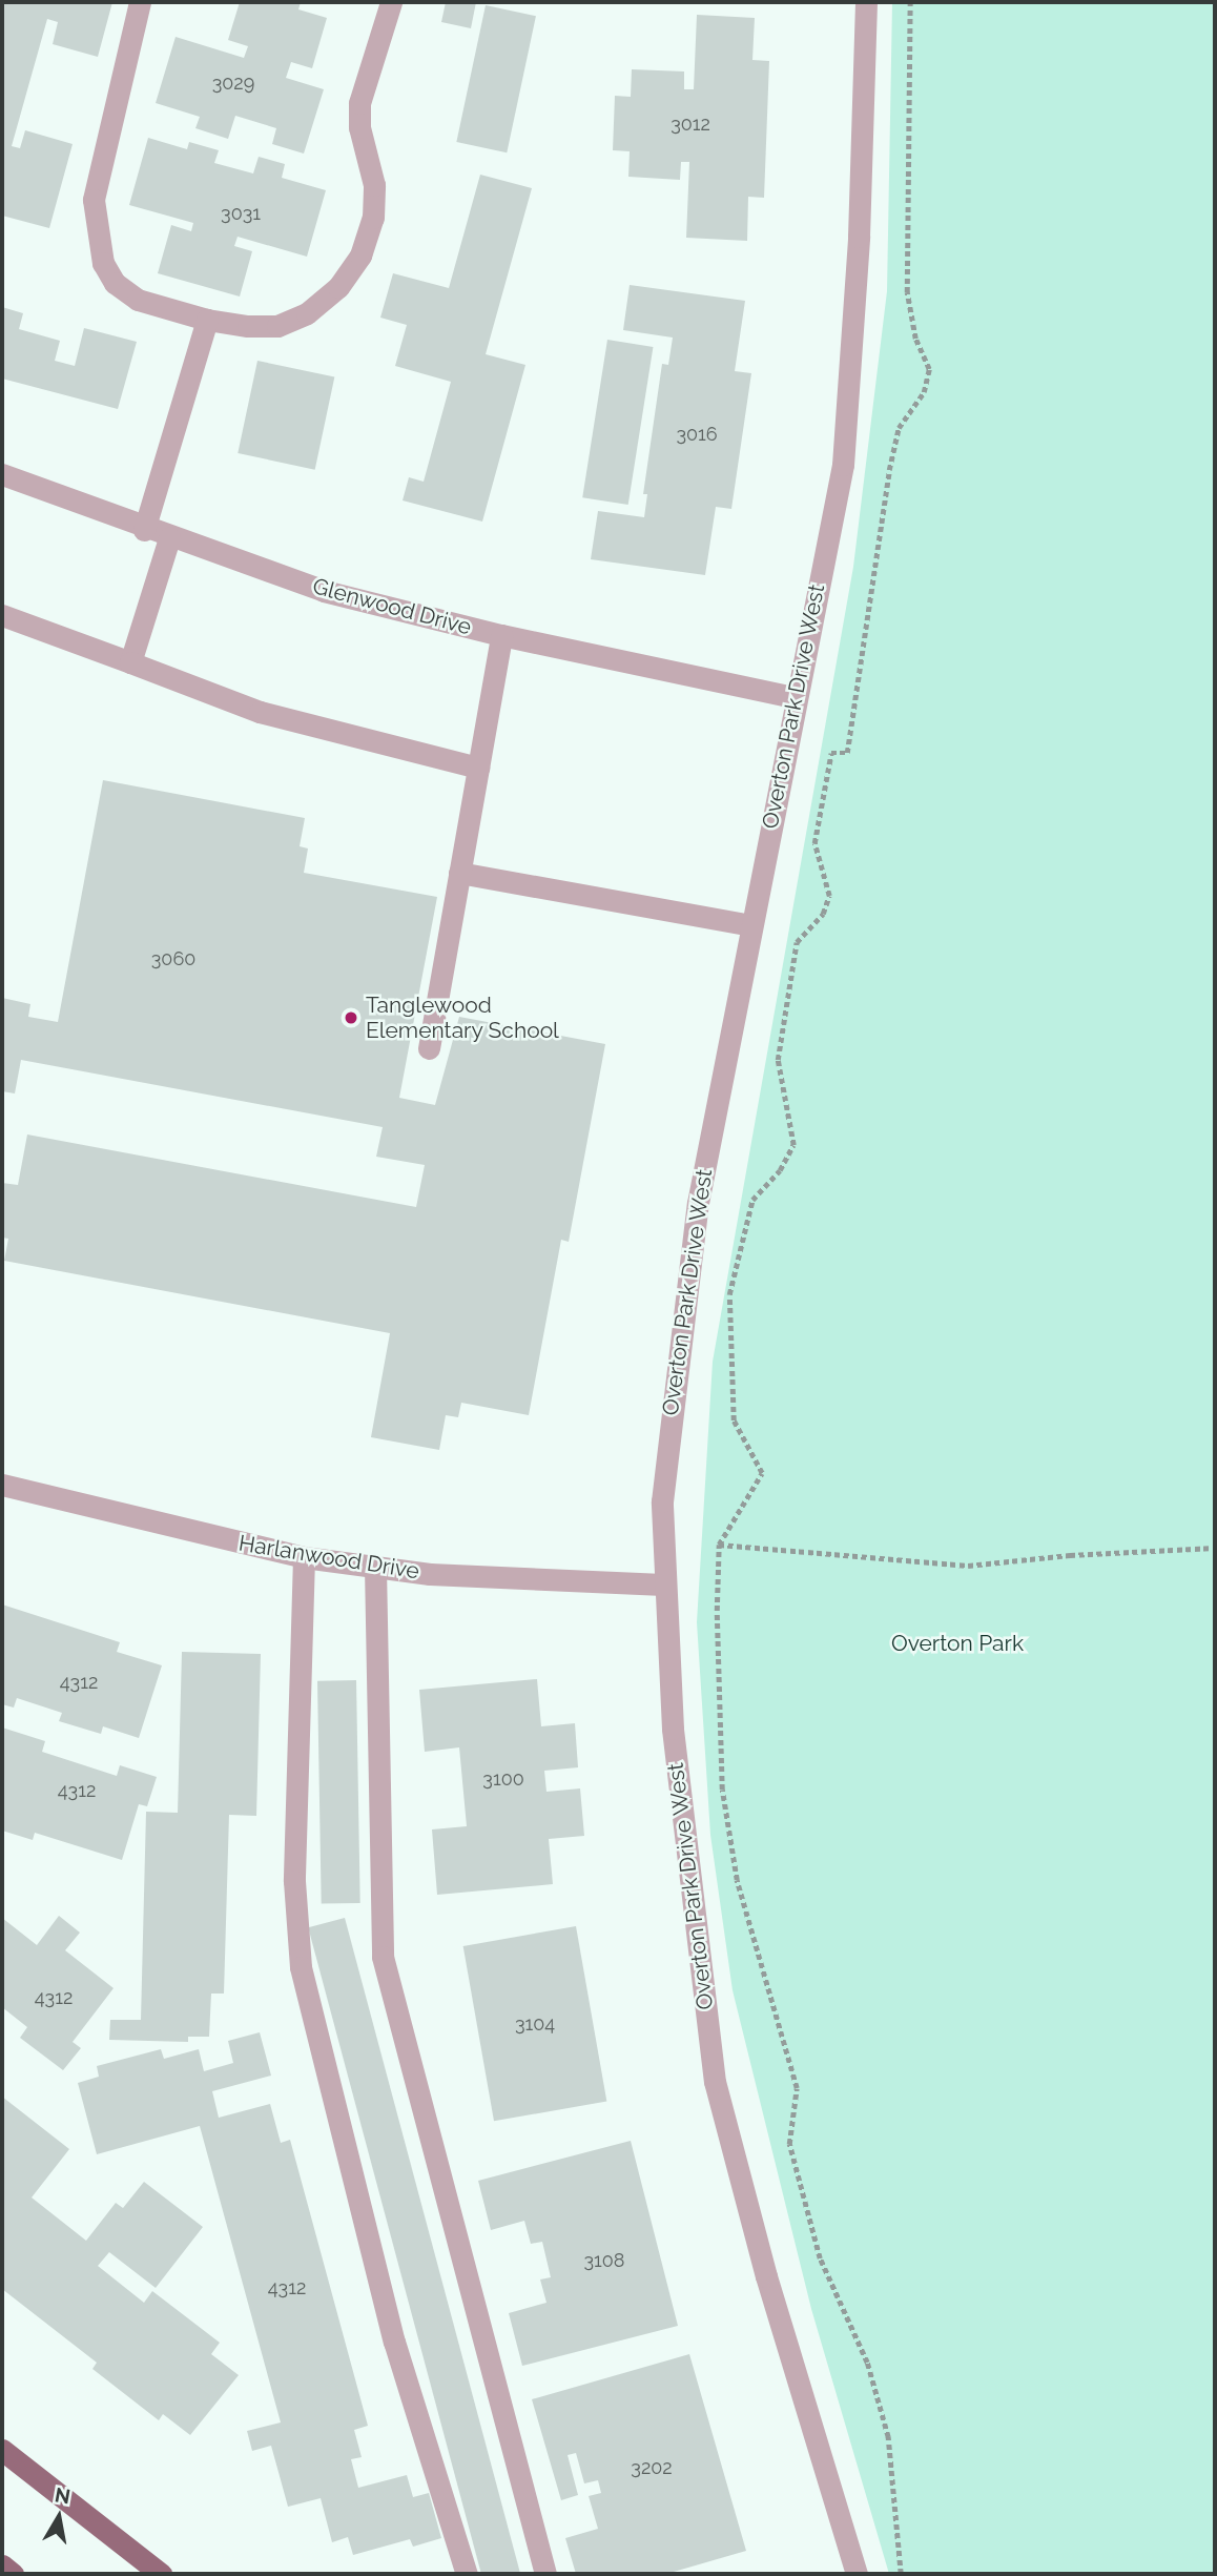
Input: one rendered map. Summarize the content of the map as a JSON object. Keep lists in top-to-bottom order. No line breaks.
{"streets":{"street":["Glenwood Drive","Overton Park Drive West","Harlanwood Drive"]},"crossings":[["Glenwood Drive","Overton Park Drive West"],["Overton Park Drive West","Harlanwood Drive"]],"parks":["Overton Park"],"places":["Tanglewood Elementary School"],"house_numbers":["3029","3012","3031","3016","3060","4312","3100","4312","4312","3104","3108","4312","3202"],"north":"top"}
